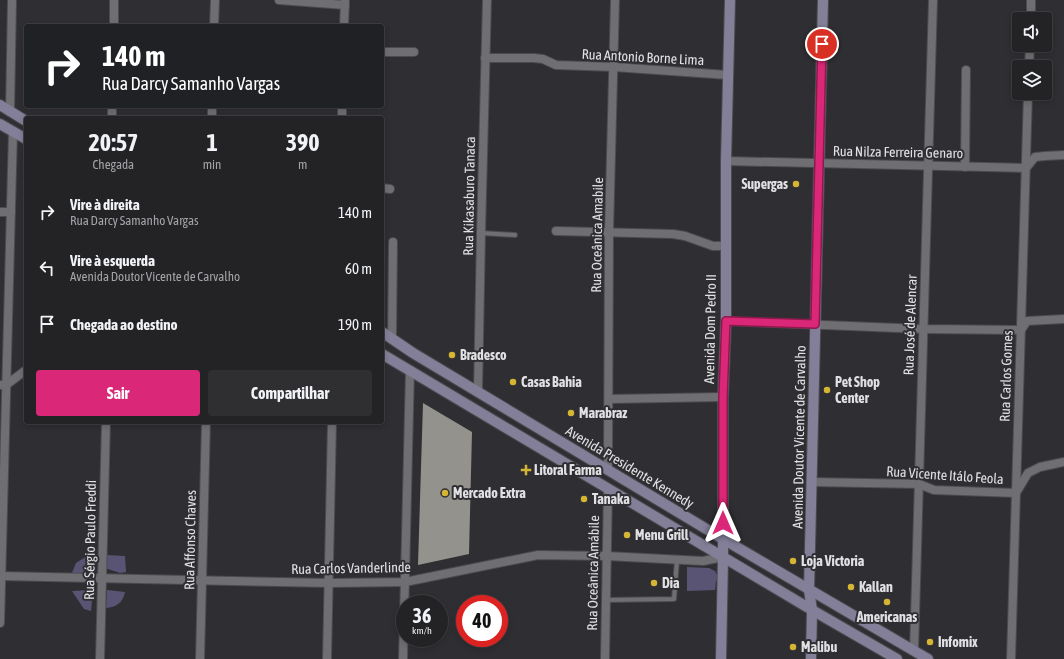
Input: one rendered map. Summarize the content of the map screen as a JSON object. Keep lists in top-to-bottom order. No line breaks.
{"streets":{"street":["Rua Antonio Borne Lima","Rua Nilza Ferreira Genaro","Rua Kikasaburo Tanaca","Rua Oceânica Amabile","Rua José de Alencar","Avenida Dom Pedro II","Rua Carlos Gomes","Avenida Doutor Vicente de Carvalho","Avenida Presidente Kennedy","Rua Vicente Itálo Feola","Rua Sérgio Paulo Freddi","Rua Affonso Chaves","Rua Carlos Vanderlinde","Rua Oceânica Amábile"]},"crossings":[["Rua Antonio Borne Lima","Rua Kikasaburo Tanaca"],["Rua Antonio Borne Lima","Rua Oceânica Amabile"],["Rua Antonio Borne Lima","Avenida Dom Pedro II"],["Rua Nilza Ferreira Genaro","Rua José de Alencar"],["Rua Nilza Ferreira Genaro","Avenida Dom Pedro II"],["Rua Nilza Ferreira Genaro","Rua Carlos Gomes"],["Rua Nilza Ferreira Genaro","Avenida Doutor Vicente de Carvalho"],["Rua Kikasaburo Tanaca","Avenida Presidente Kennedy"],["Rua Oceânica Amabile","Avenida Presidente Kennedy"],["Rua José de Alencar","Avenida Presidente Kennedy"],["Rua José de Alencar","Rua Vicente Itálo Feola"],["Avenida Dom Pedro II","Avenida Presidente Kennedy"],["Avenida Dom Pedro II","Rua Carlos Vanderlinde"],["Rua Carlos Gomes","Rua Vicente Itálo Feola"],["Avenida Doutor Vicente de Carvalho","Avenida Presidente Kennedy"],["Avenida Doutor Vicente de Carvalho","Rua Vicente Itálo Feola"],["Avenida Presidente Kennedy","Rua Carlos Vanderlinde"],["Avenida Presidente Kennedy","Rua Oceânica Amábile"],["Rua Sérgio Paulo Freddi","Rua Carlos Vanderlinde"],["Rua Affonso Chaves","Rua Carlos Vanderlinde"],["Rua Carlos Vanderlinde","Rua Oceânica Amábile"]],"places":{"other":["Supergas","Bradesco","Casas Bahia","Pet Shop Center","Marabraz","Mercado Extra","Tanaka","Menu Grill","Loja Victoria","Dia","Kallan","Americanas","Infomix","Malibu"],"health":["Litoral Farma"]},"page":{"turn":["140 m","Rua Darcy Samanho Vargas"],"eta":["20:57","Chegada","1","min","390","m"],"list":[{"name":"Vire à direita","note":"Rua Darcy Samanho Vargas","value":"140 m"},{"name":"Vire à esquerda","note":"Avenida Doutor Vicente de Carvalho","value":"60 m"},{"name":"Chegada ao destino","value":"190 m"}],"buttons":["Sair","Compartilhar"],"speed":"36 km/h","limit":"40"}}
